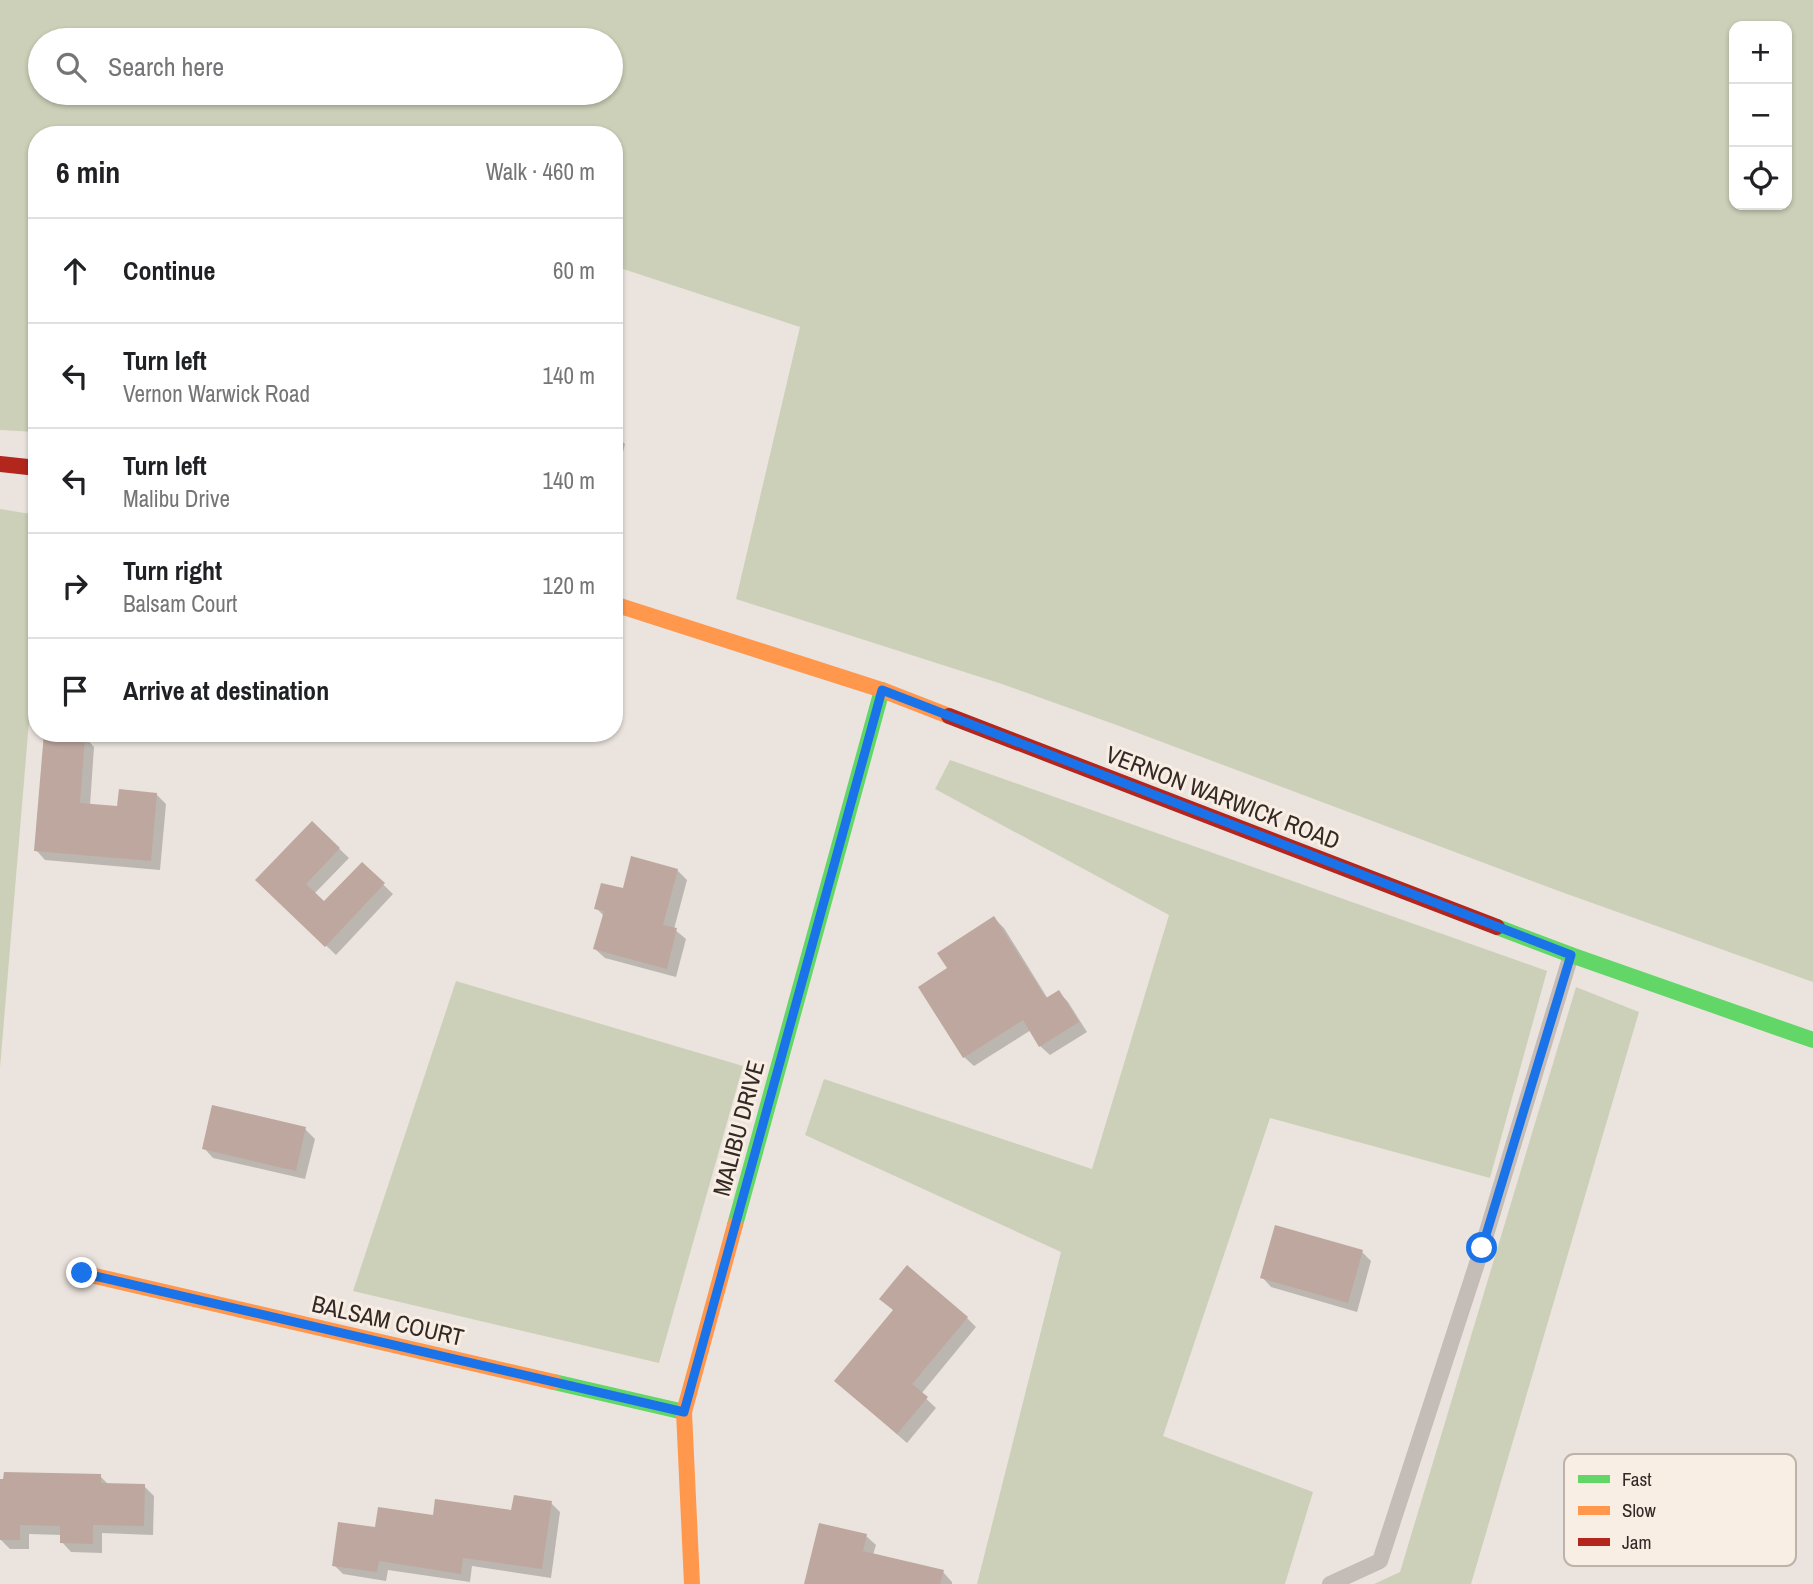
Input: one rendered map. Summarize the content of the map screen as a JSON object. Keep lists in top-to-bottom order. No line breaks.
{"streets":{"street":["VERNON WARWICK ROAD","MALIBU DRIVE","BALSAM COURT"]},"crossings":[["VERNON WARWICK ROAD","MALIBU DRIVE"],["MALIBU DRIVE","BALSAM COURT"]],"legend":["Fast","Slow","Jam"],"page":{"map_buttons":["+","−"],"search":"Search here","heading":["6 min","Walk · 460 m"],"list":[["Continue","60 m"],["Turn left","Vernon Warwick Road","140 m"],["Turn left","Malibu Drive","140 m"],["Turn right","Balsam Court","120 m"],"Arrive at destination"]}}
